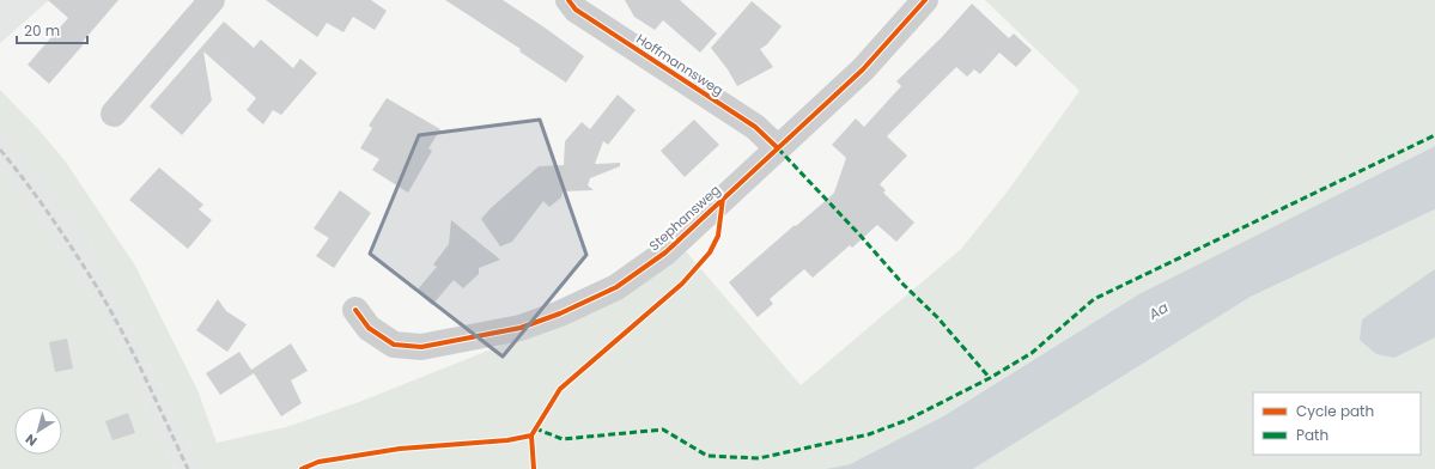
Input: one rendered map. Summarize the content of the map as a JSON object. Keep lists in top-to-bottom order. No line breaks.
{"streets":{"street":["Hoffmannsweg","Stephansweg"]},"crossings":[["Hoffmannsweg","Stephansweg"]],"water":["Aa"],"legend":["Cycle path","Path"],"scale_bar":"20 m","north":"bottom left"}
